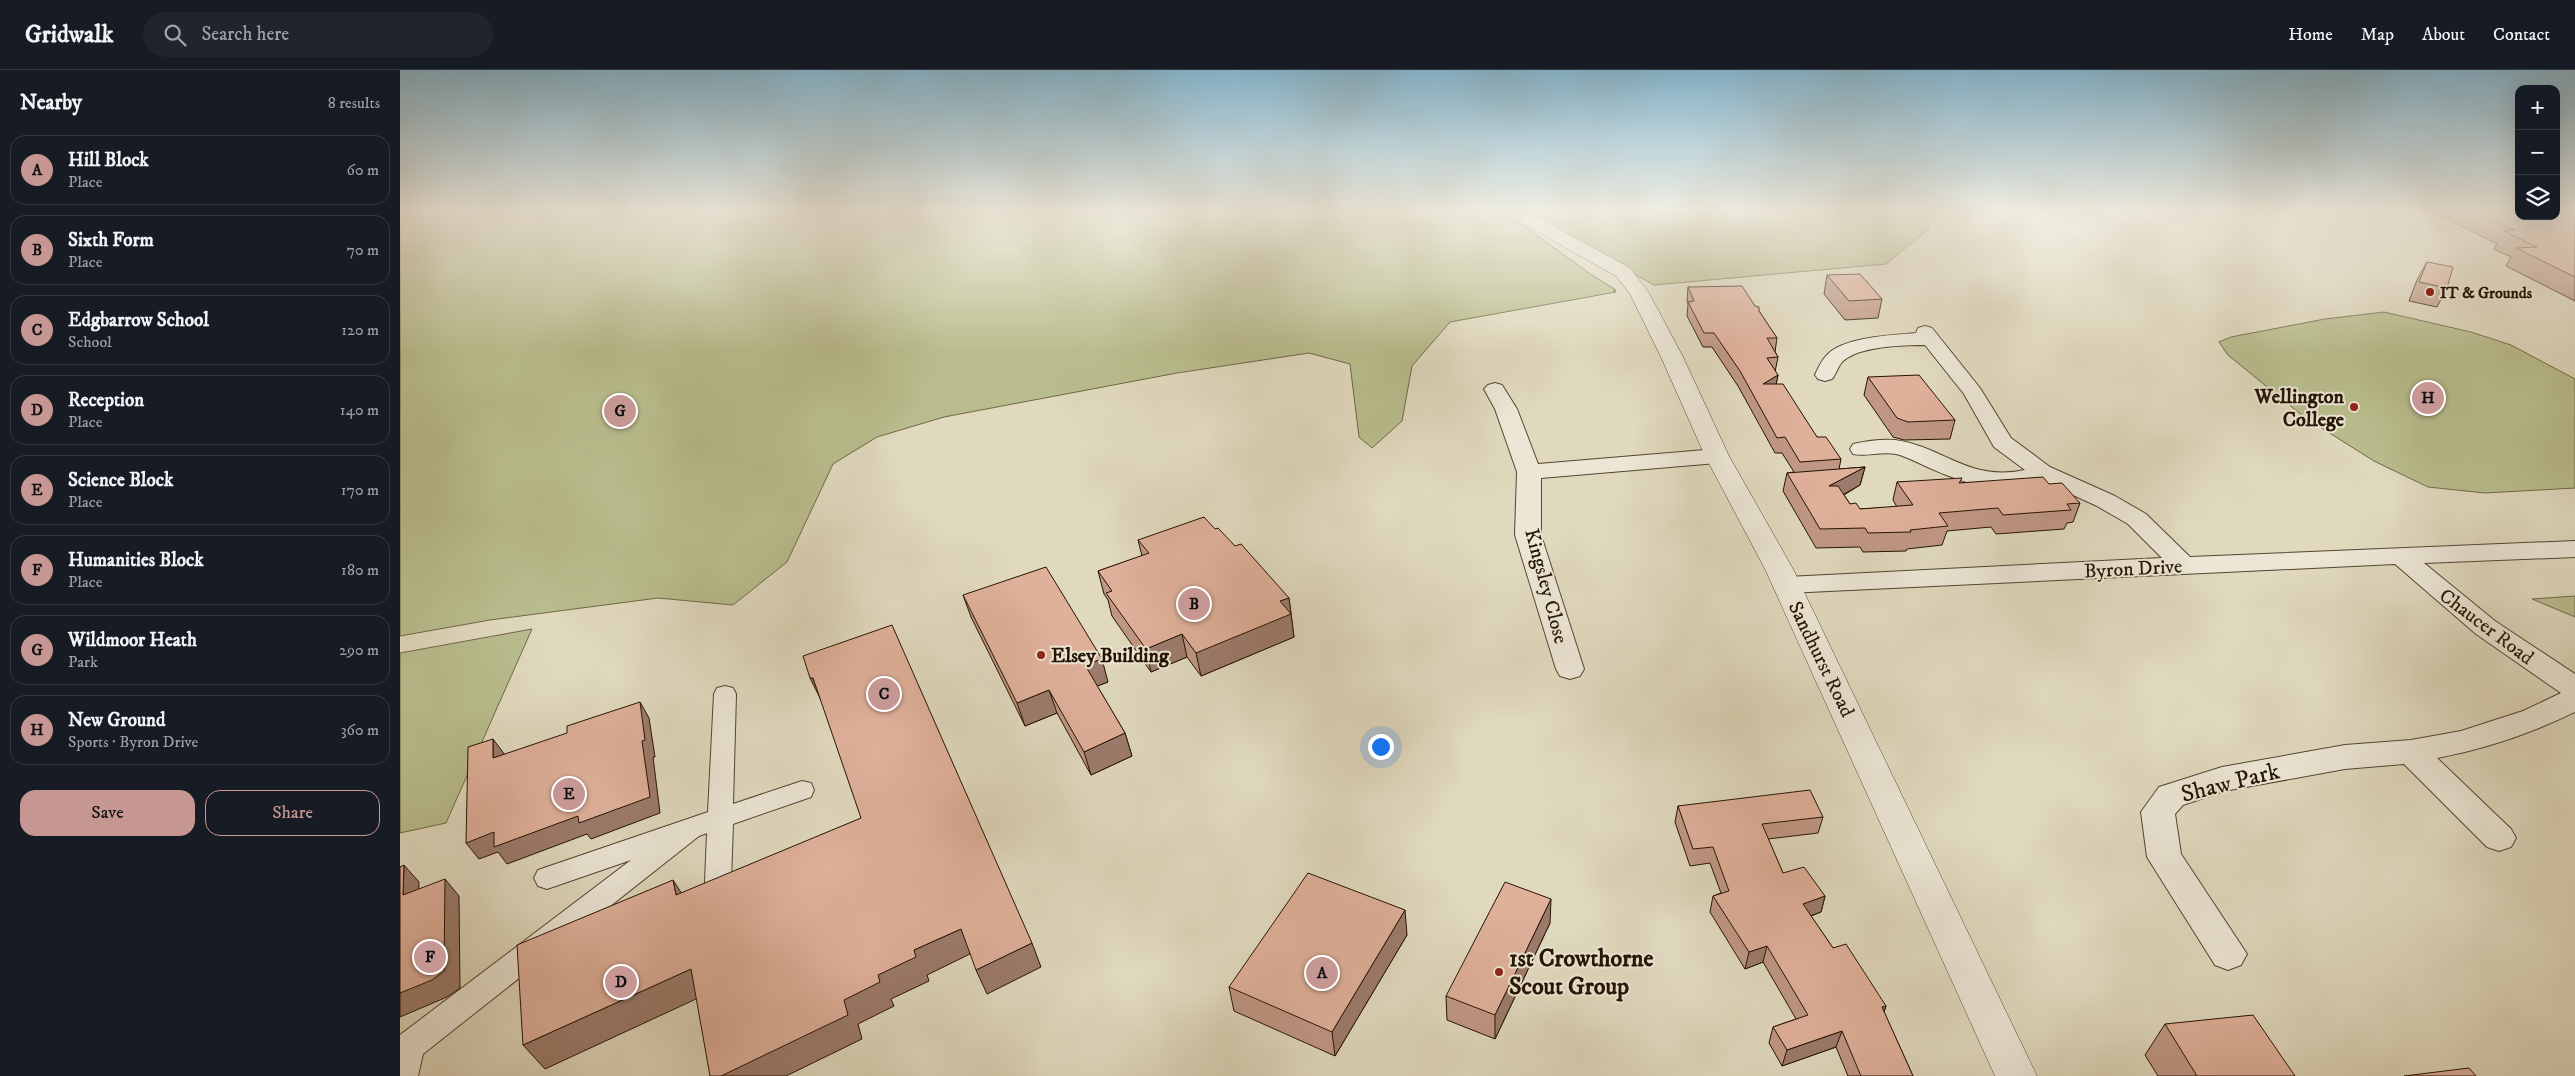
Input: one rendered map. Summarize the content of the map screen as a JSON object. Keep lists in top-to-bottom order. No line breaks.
{"streets":{"street":["Byron Drive","Kingsley Close","Chaucer Road","Sandhurst Road","Shaw Park"]},"crossings":[["Byron Drive","Chaucer Road"],["Byron Drive","Sandhurst Road"]],"places":["IT & Grounds","Wellington College","Elsey Building","1st Crowthorne Scout Group"],"page":{"header":"Gridwalk","search":"Search here","nav":["Home","Map","About","Contact"],"heading":["Nearby","8 results"],"map_buttons":["+","−"],"list":[{"mark":"A","name":"Hill Block","note":"Place","value":"60 m"},{"mark":"B","name":"Sixth Form","note":"Place","value":"70 m"},{"mark":"C","name":"Edgbarrow School","note":"School","value":"120 m"},{"mark":"D","name":"Reception","note":"Place","value":"140 m"},{"mark":"E","name":"Science Block","note":"Place","value":"170 m"},{"mark":"F","name":"Humanities Block","note":"Place","value":"180 m"},{"mark":"G","name":"Wildmoor Heath","note":"Park","value":"290 m"},{"mark":"H","name":"New Ground","note":"Sports · Byron Drive","value":"360 m"}],"pins":["H","G","B","C","E","F","A","D"],"buttons":["Save","Share"]}}
